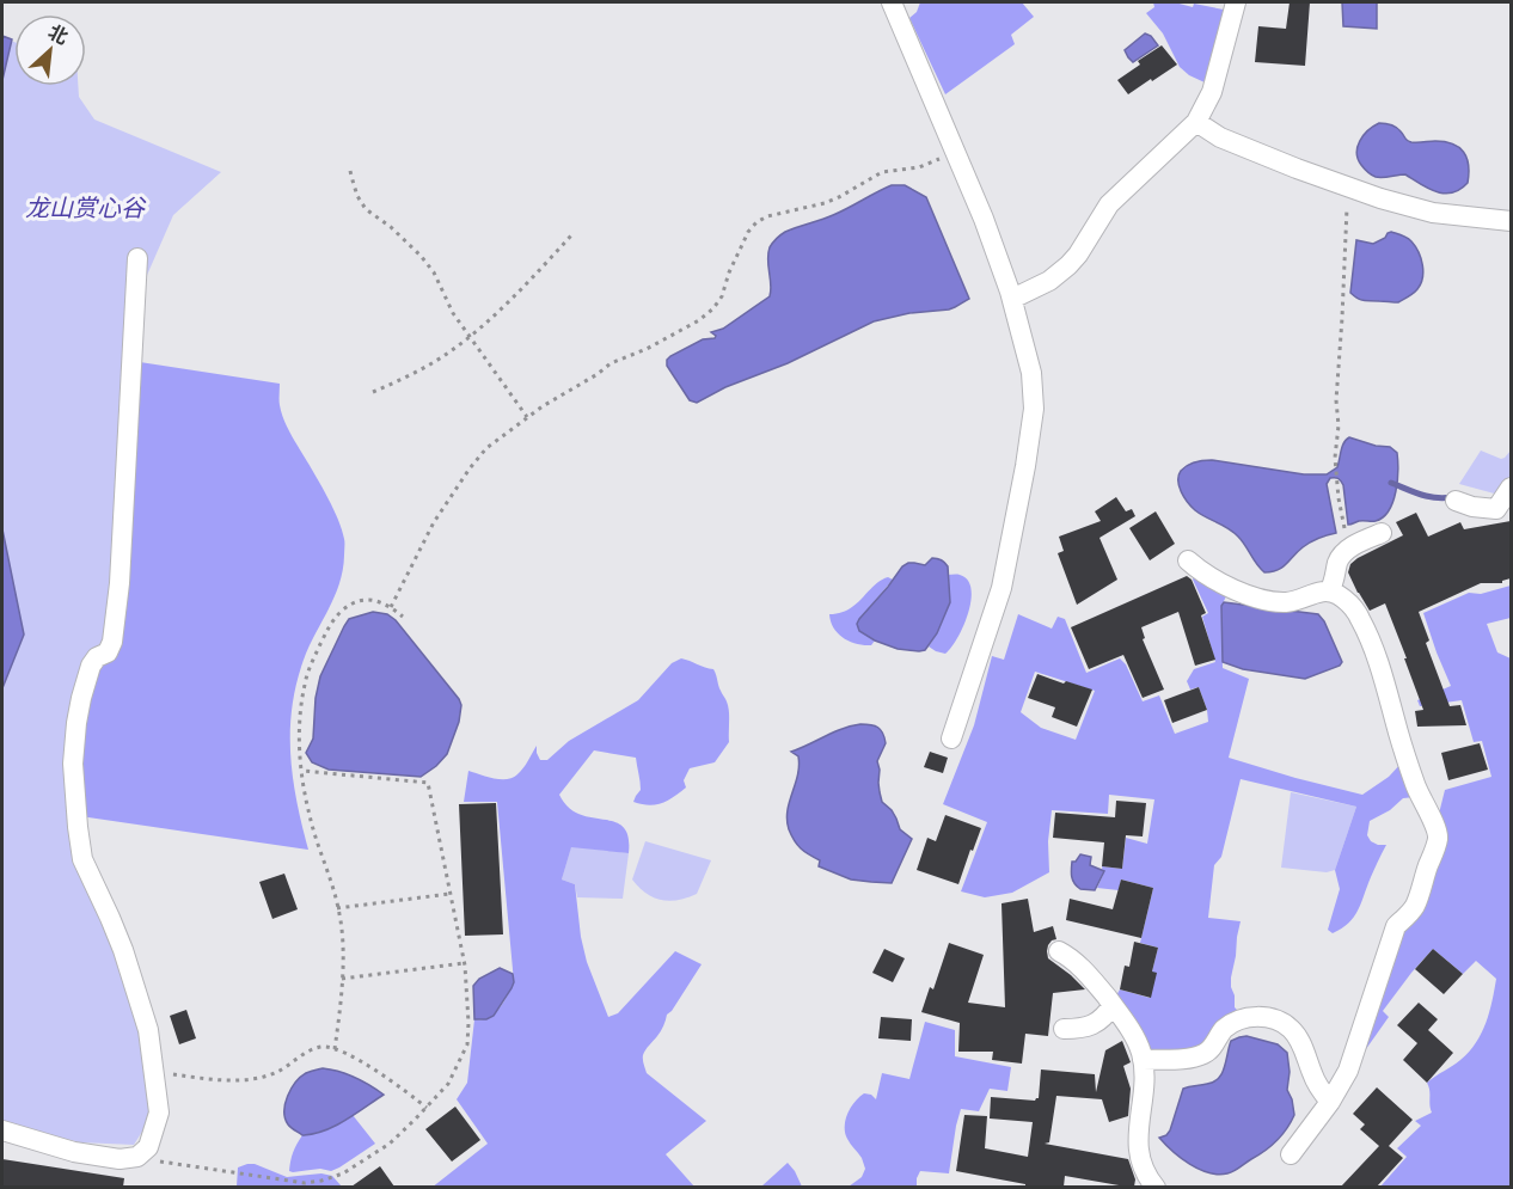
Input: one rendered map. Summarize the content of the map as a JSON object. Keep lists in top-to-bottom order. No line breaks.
{"parks":["龙山赏心谷"],"north":"top right"}
